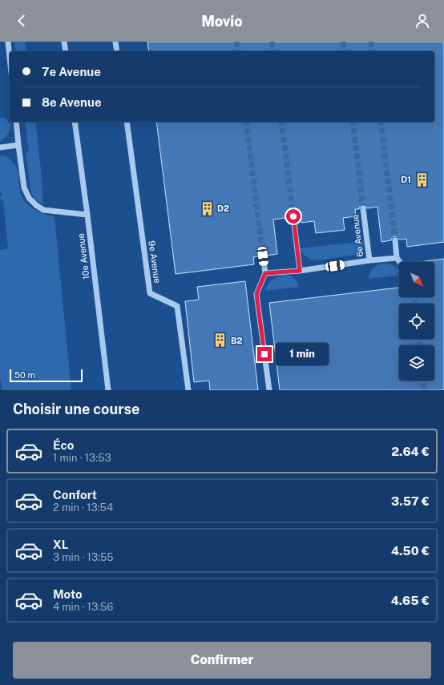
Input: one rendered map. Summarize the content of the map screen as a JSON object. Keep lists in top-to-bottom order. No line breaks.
{"streets":{"lane":["6e Avenue","10e Avenue","9e Avenue"]},"places":{"building":["D1","D2","B2"]},"scale_bar":"50 m","north":"bottom right","page":{"header":"Movio","banner":["7e Avenue","8e Avenue"],"bubble":"1 min","scale":"50 m","heading":"Choisir une course","list":[{"name":"Éco","note":"1 min · 13:53","value":"2.64 €"},{"name":"Confort","note":"2 min · 13:54","value":"3.57 €"},{"name":"XL","note":"3 min · 13:55","value":"4.50 €"},{"name":"Moto","note":"4 min · 13:56","value":"4.65 €"}],"buttons":"Confirmer"}}
